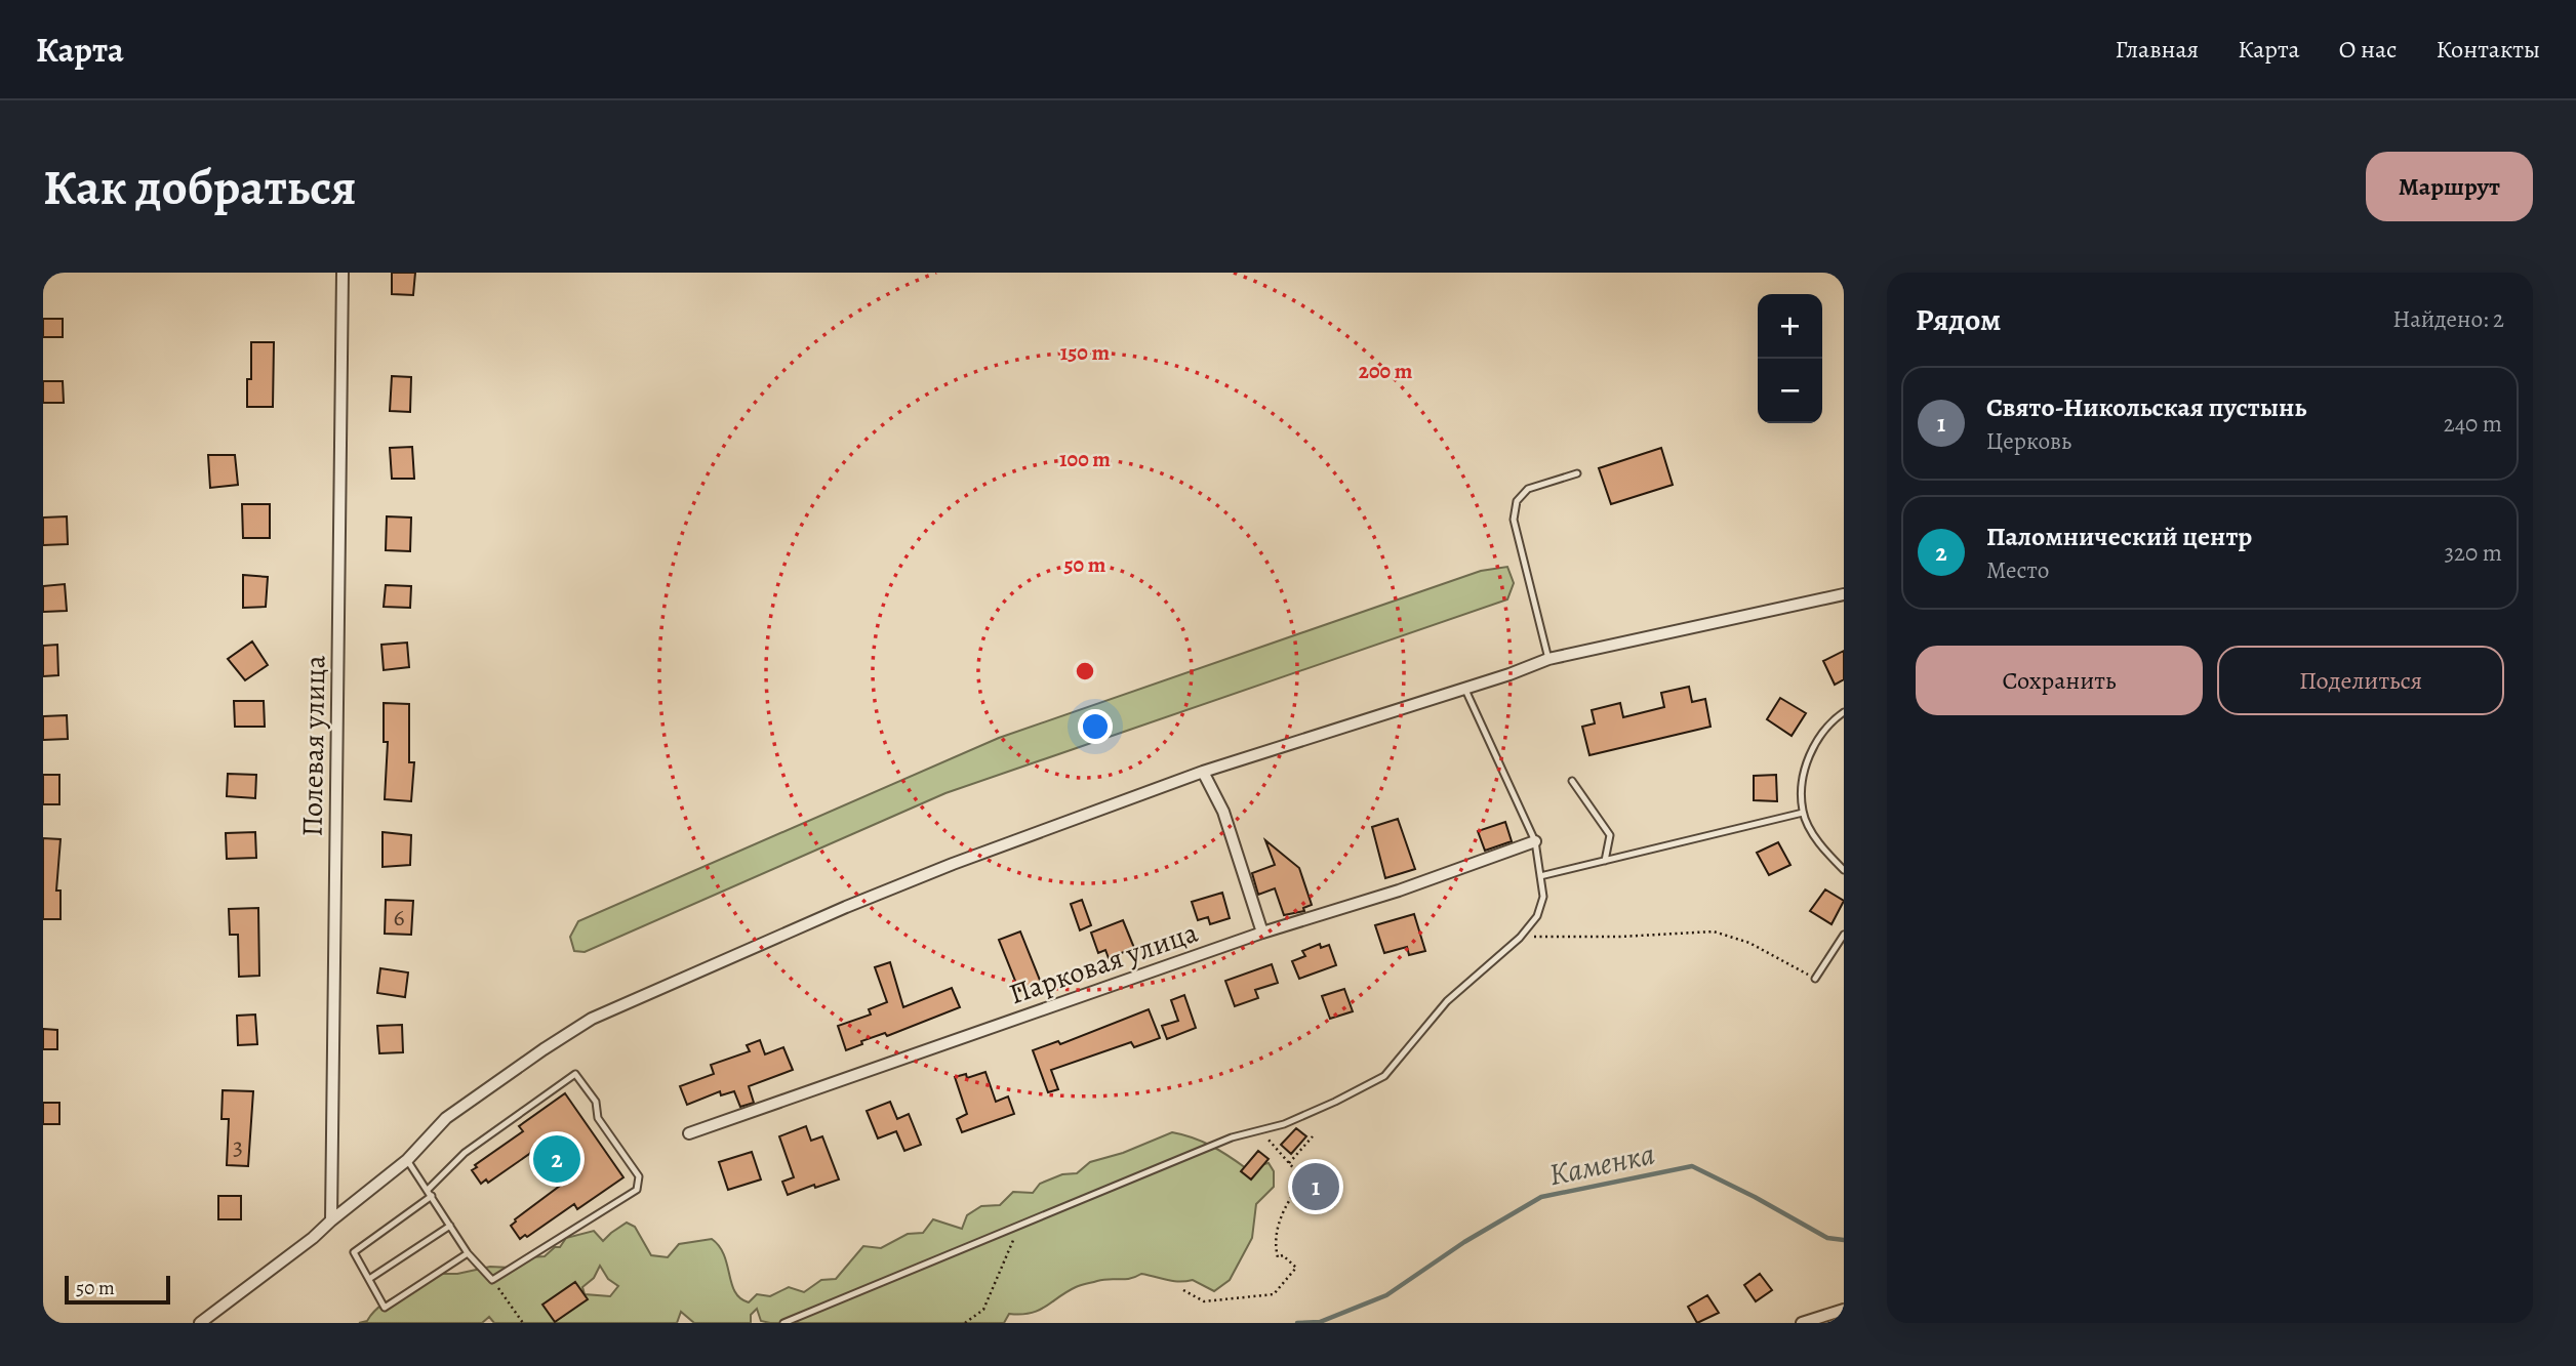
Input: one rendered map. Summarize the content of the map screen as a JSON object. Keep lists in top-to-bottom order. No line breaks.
{"streets":{"street":["Полевая улица","Парковая улица"]},"water":["Каменка"],"house_numbers":["6","3"],"scale_bar":"50 m","page":{"header":"Карта","nav":["Главная","Карта","О нас","Контакты"],"buttons":["Маршрут",["Сохранить","Поделиться"]],"title":"Как добраться","heading":["Рядом","Найдено: 2"],"map_buttons":["+","−"],"list":[{"mark":"1","name":"Свято-Никольская пустынь","note":"Церковь","value":"240 m"},{"mark":"2","name":"Паломнический центр","note":"Место","value":"320 m"}],"pins":["2","1"],"scale":"50 m"},"rings":["150 m","200 m","100 m","50 m"]}
